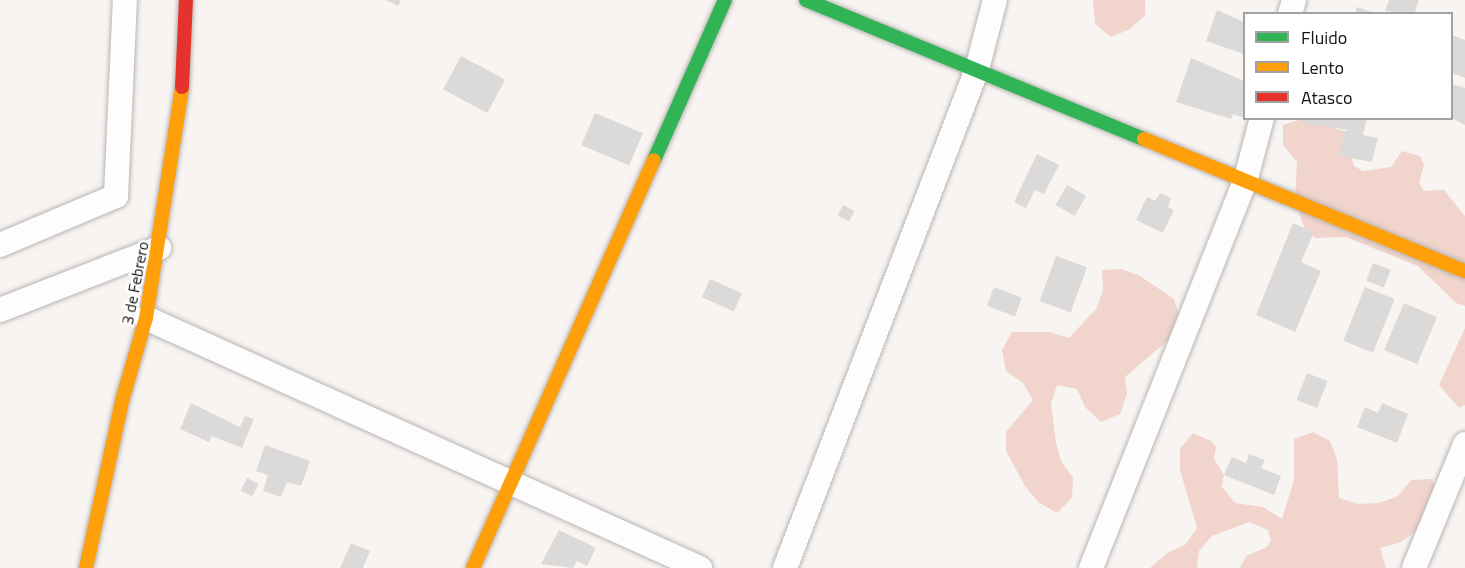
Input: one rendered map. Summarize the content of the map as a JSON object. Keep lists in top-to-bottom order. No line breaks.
{"streets":{"street":["3 de Febrero"]},"legend":["Fluido","Lento","Atasco"]}
